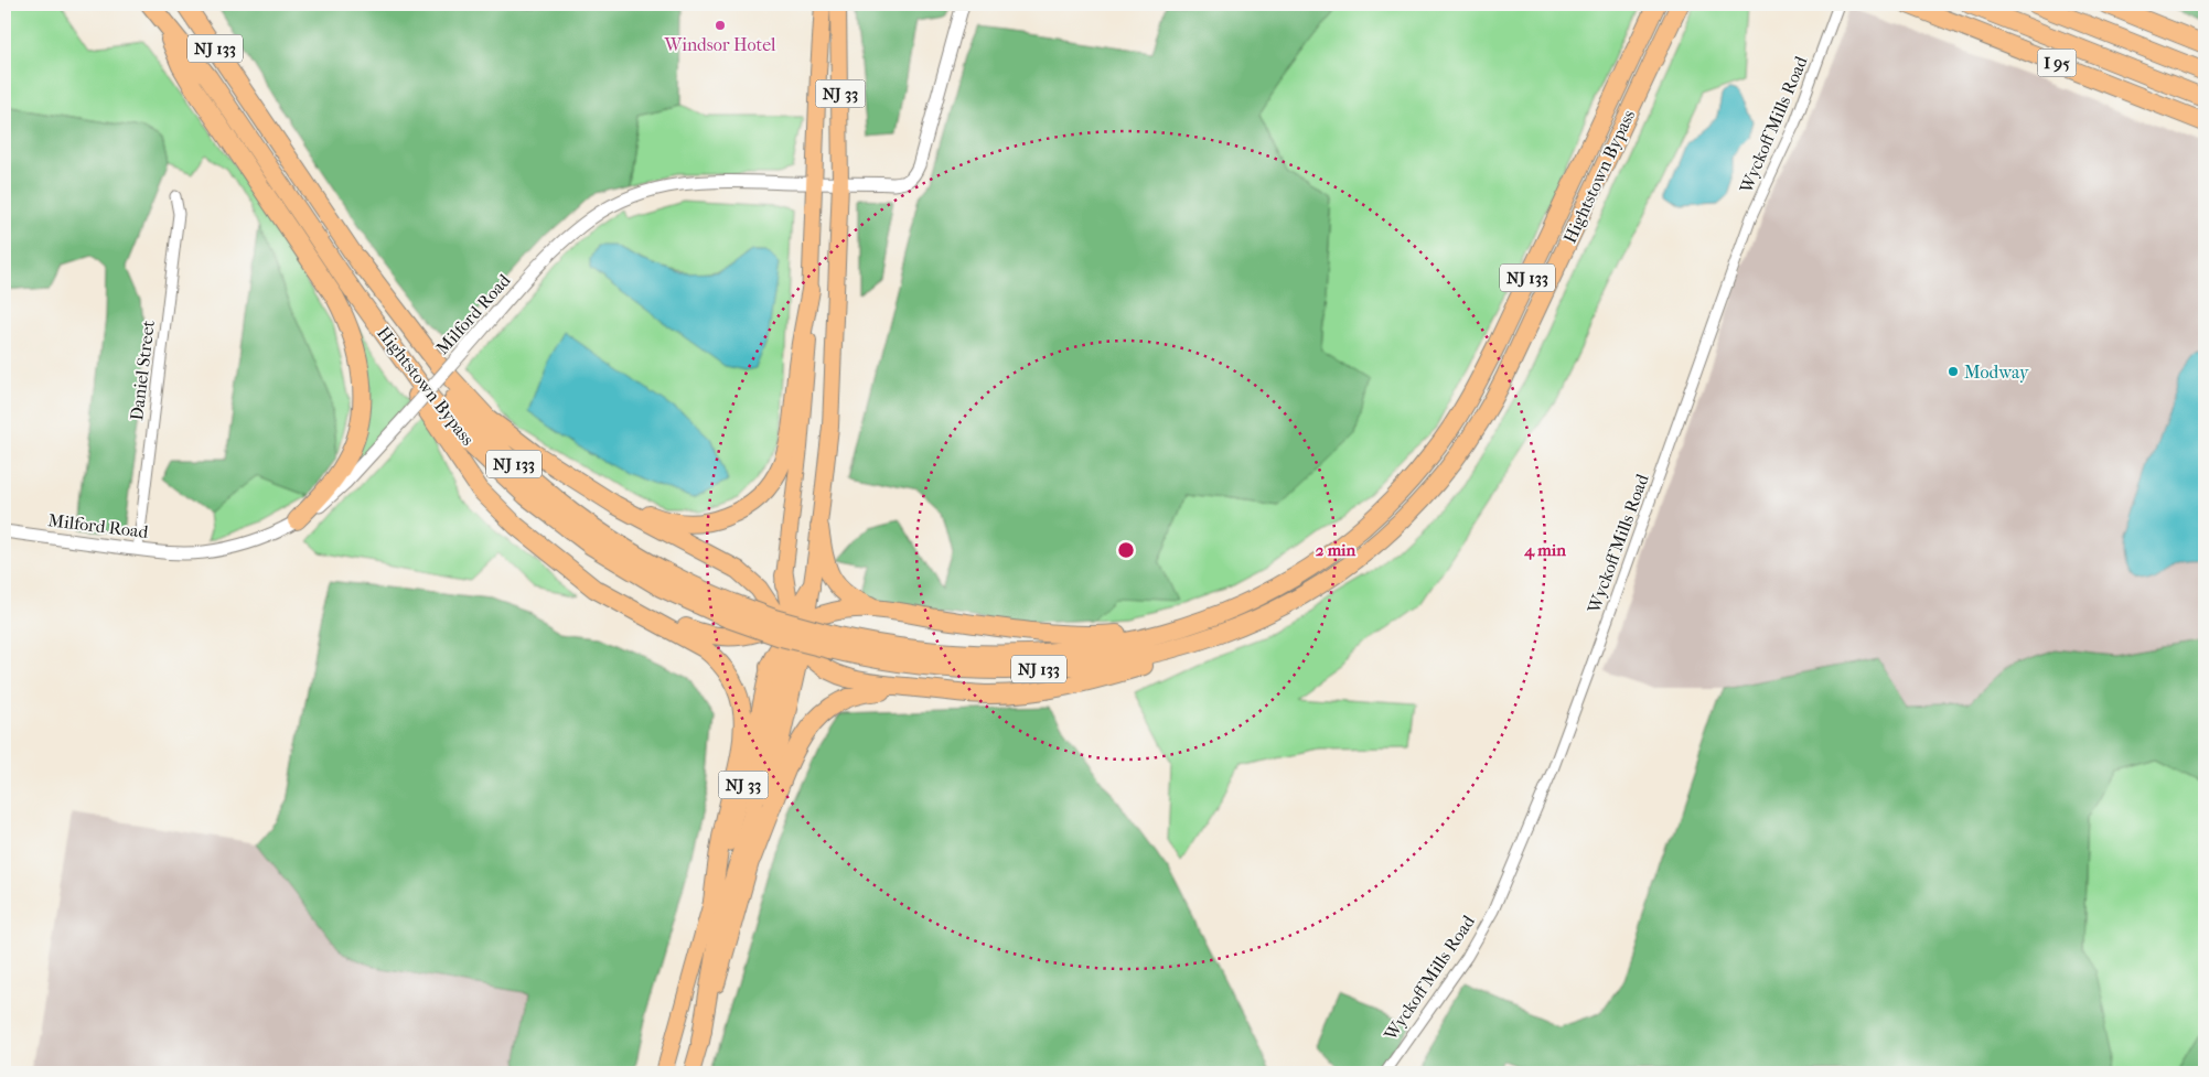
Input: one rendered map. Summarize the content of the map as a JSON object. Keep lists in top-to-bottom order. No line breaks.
{"streets":{"highway":["NJ 133","I 95","Hightstown Bypass"],"main road":["NJ 33"],"street":["Wyckoff Mills Road","Milford Road","Daniel Street"]},"crossings":[["NJ 33","Milford Road"],["Milford Road","Daniel Street"]],"places":["Windsor Hotel","Modway"],"rings":["2 min","4 min"]}
